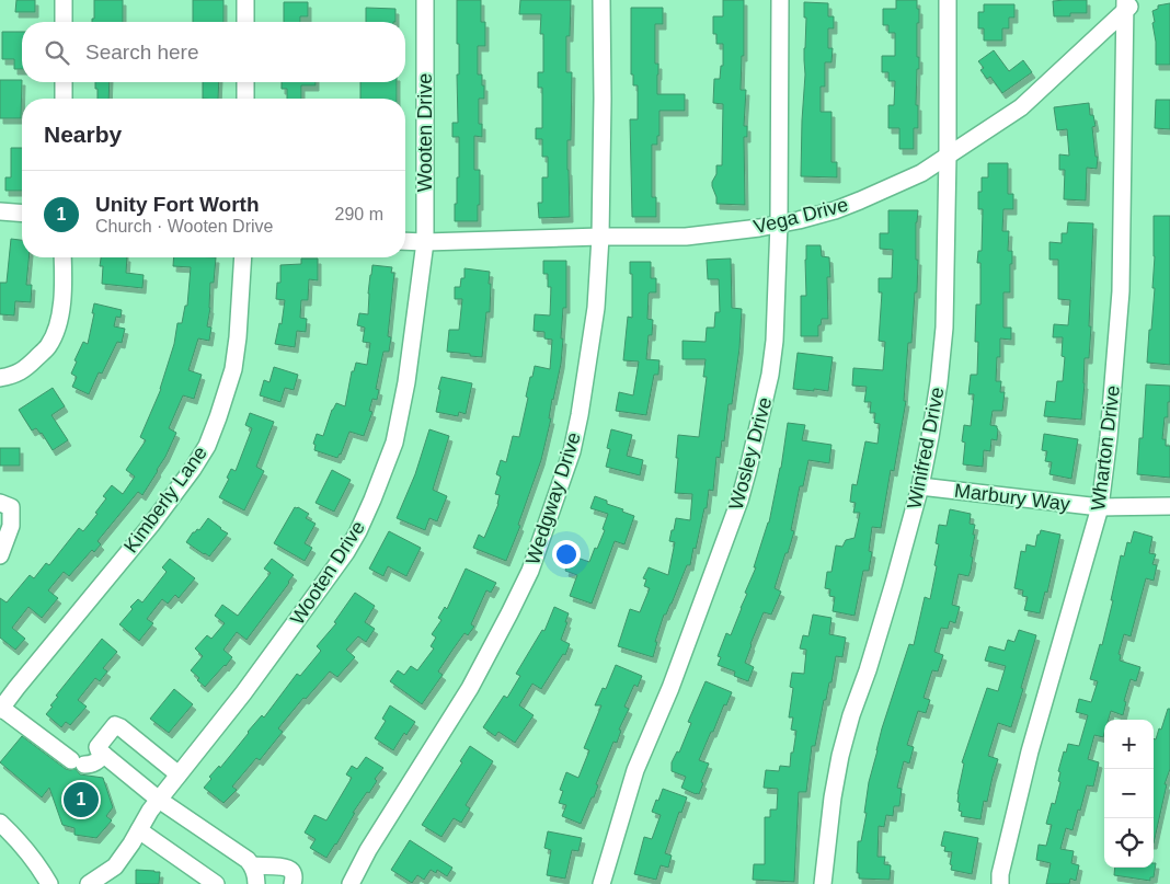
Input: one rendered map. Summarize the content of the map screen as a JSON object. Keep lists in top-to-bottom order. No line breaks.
{"streets":{"street":["Wooten Drive","Vega Drive","Winifred Drive","Wharton Drive","Wosley Drive","Marbury Way","Wedgway Drive","Kimberly Lane"]},"crossings":[["Wooten Drive","Vega Drive"],["Vega Drive","Winifred Drive"],["Vega Drive","Wharton Drive"],["Vega Drive","Wosley Drive"],["Vega Drive","Wedgway Drive"],["Winifred Drive","Marbury Way"],["Wharton Drive","Marbury Way"]],"page":{"search":"Search here","heading":"Nearby","list":[{"mark":"1","name":"Unity Fort Worth","note":"Church · Wooten Drive","value":"290 m"}],"map_buttons":["+","−"],"pins":"1"}}
